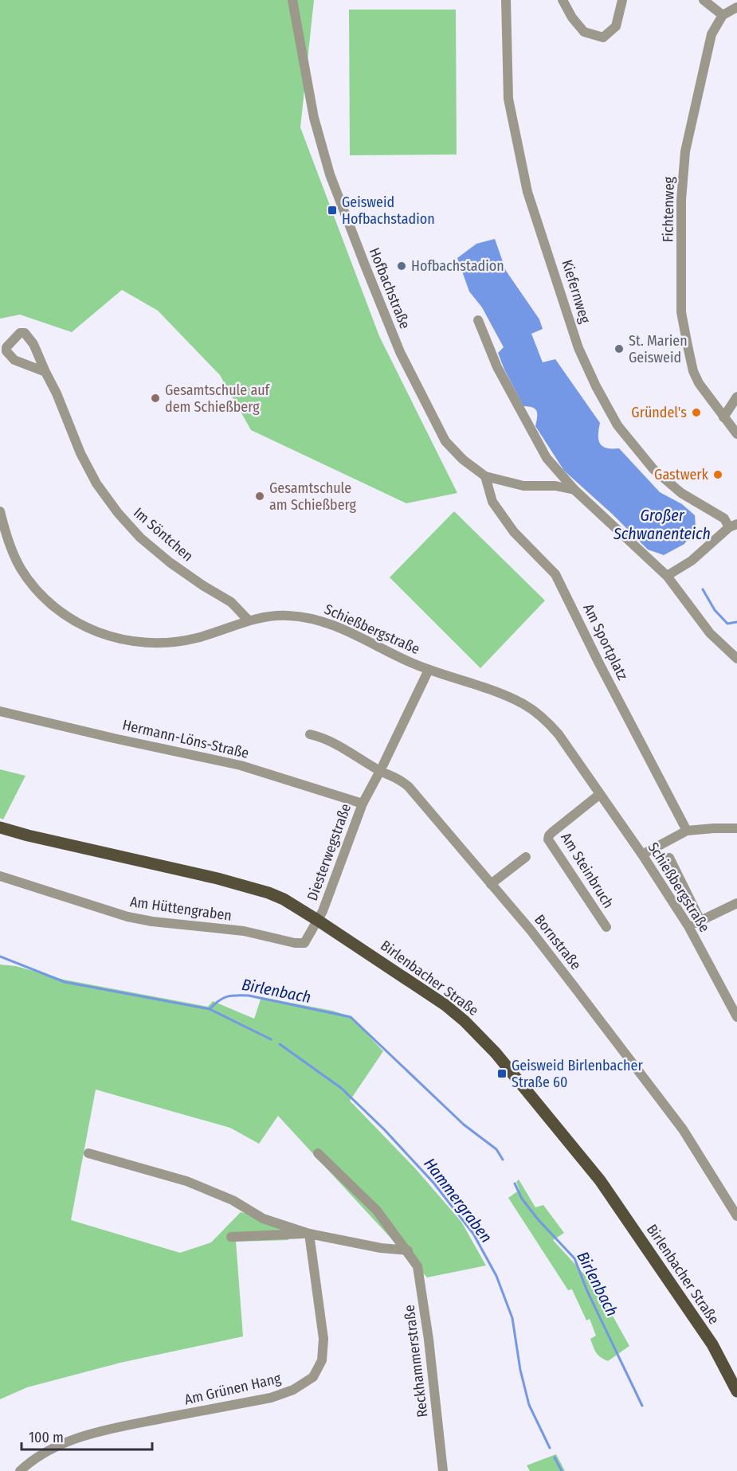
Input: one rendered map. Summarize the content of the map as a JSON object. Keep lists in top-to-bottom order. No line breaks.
{"streets":{"main road":["Birlenbacher Straße"],"street":["Fichtenweg","Hofbachstraße","Kiefernweg","Im Söntchen","Schießbergstraße","Am Sportplatz","Hermann-Löns-Straße","Diesterwegstraße","Am Steinbruch","Am Hüttengraben","Bornstraße","Reckhammerstraße","Am Grünen Hang"]},"crossings":[["Hofbachstraße","Am Sportplatz"],["Im Söntchen","Schießbergstraße"],["Schießbergstraße","Diesterwegstraße"],["Schießbergstraße","Am Steinbruch"],["Schießbergstraße","Bornstraße"],["Hermann-Löns-Straße","Diesterwegstraße"],["Diesterwegstraße","Am Hüttengraben"],["Diesterwegstraße","Bornstraße"],["Diesterwegstraße","Birlenbacher Straße"]],"water":["Großer Schwanenteich","Birlenbach","Hammergraben"],"places":{"transit":["Geisweid Hofbachstadion","Geisweid Birlenbacher Straße 60"],"other":["Hofbachstadion","St. Marien Geisweid","Gesamtschule auf dem Schießberg","Gründel's","Gastwerk","Gesamtschule am Schießberg"]},"scale_bar":"100 m"}
